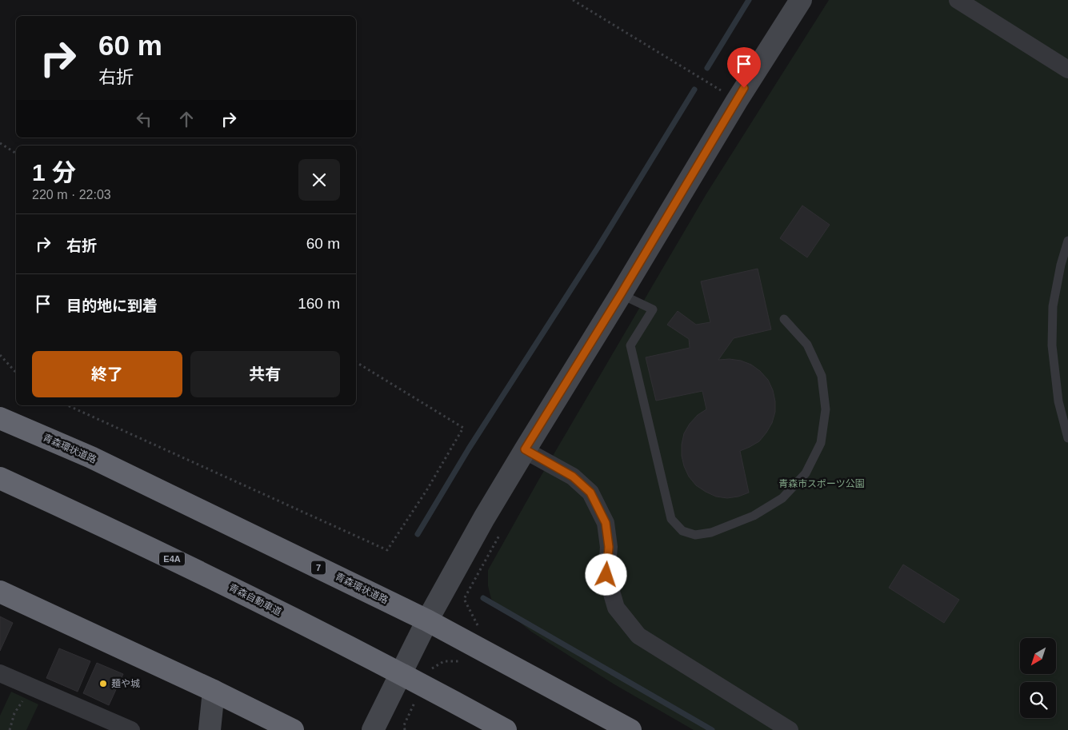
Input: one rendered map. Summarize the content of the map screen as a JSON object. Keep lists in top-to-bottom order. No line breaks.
{"streets":{"highway":["青森環状道路","E4A","7","青森自動車道"]},"parks":["青森市スポーツ公園"],"places":["麺や城"],"north":"bottom left","page":{"turn":["60 m","右折"],"heading":["1 分","220 m · 22:03"],"list":[{"name":"右折","value":"60 m"},{"name":"目的地に到着","value":"160 m"}],"buttons":["終了","共有"]}}
